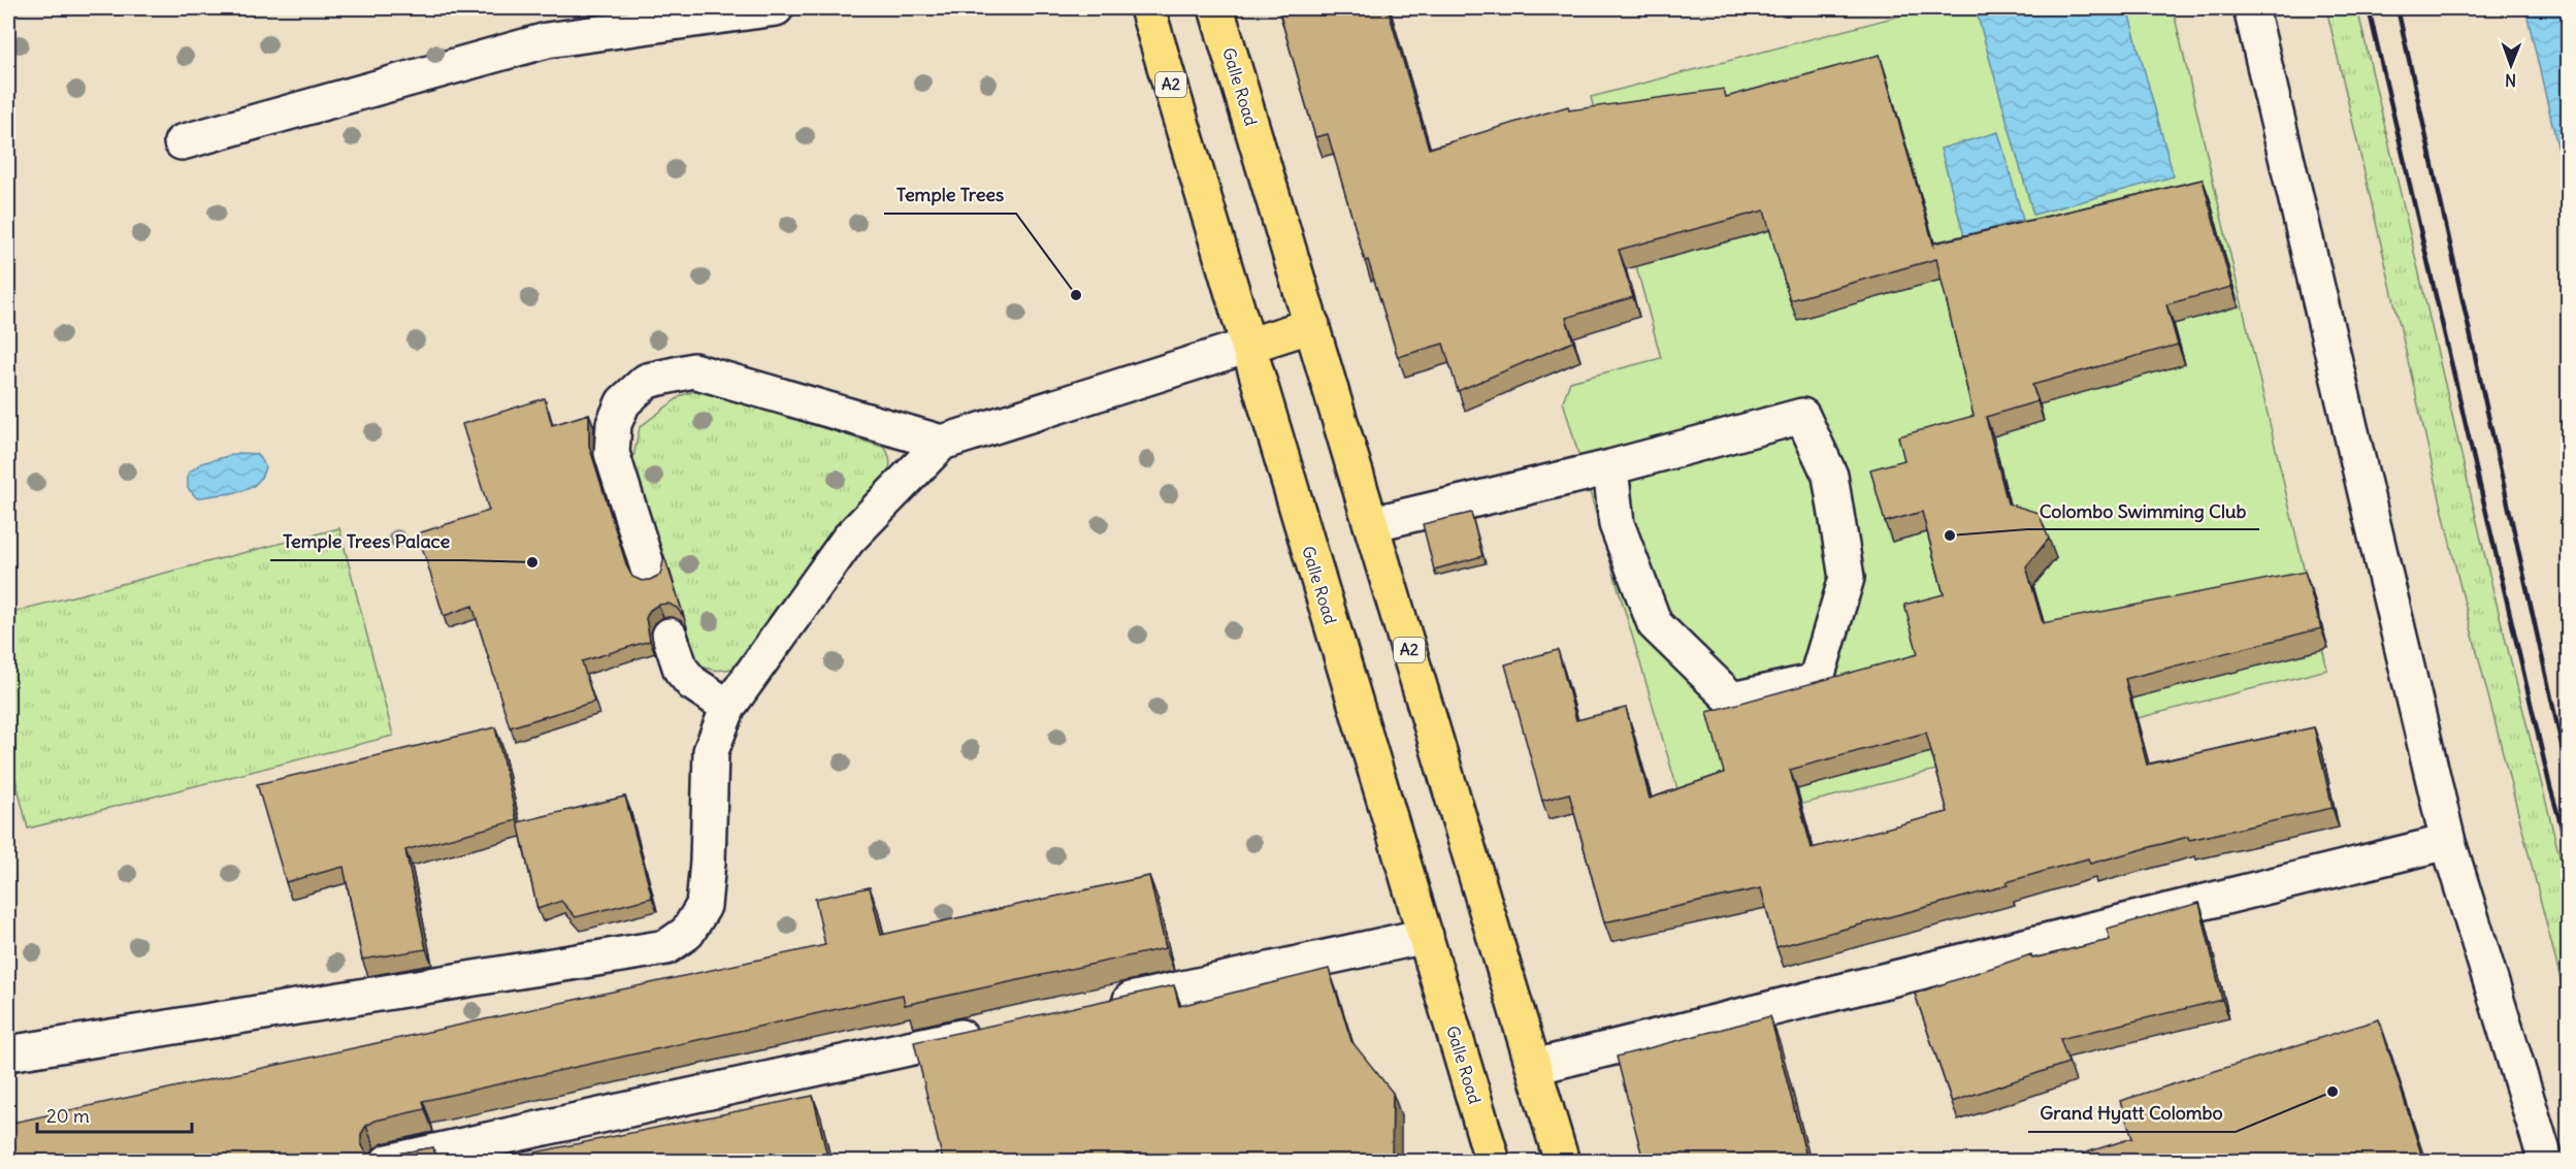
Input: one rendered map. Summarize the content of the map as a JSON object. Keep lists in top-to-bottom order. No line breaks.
{"streets":{"highway":["A2","Galle Road"]},"places":["Temple Trees","Colombo Swimming Club","Temple Trees Palace","Grand Hyatt Colombo"],"scale_bar":"20 m","north":"bottom"}
